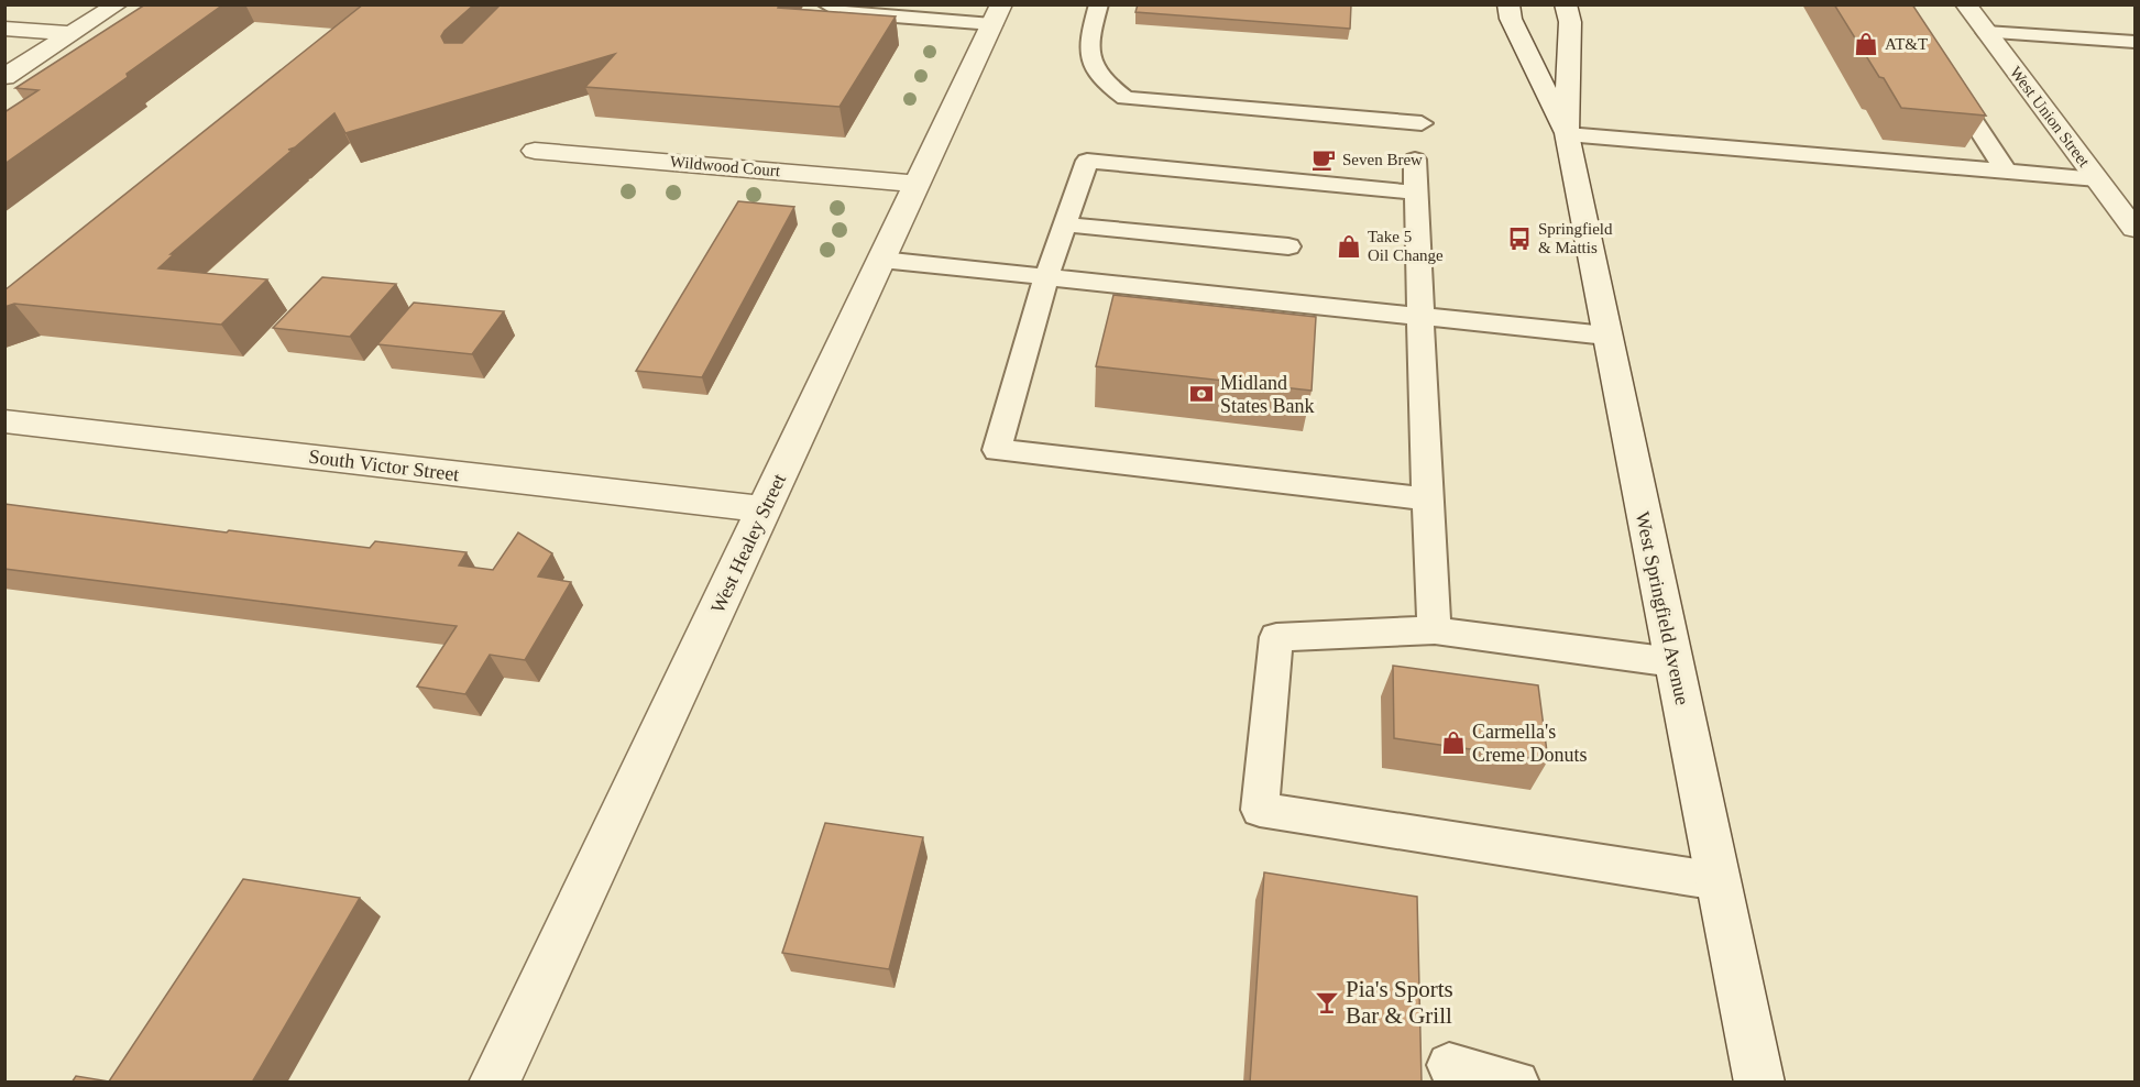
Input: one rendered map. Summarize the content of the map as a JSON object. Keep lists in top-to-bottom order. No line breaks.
{"streets":{"street":["West Union Street","Wildwood Court","South Victor Street","West Healey Street","West Springfield Avenue"]},"crossings":[["Wildwood Court","West Healey Street"],["South Victor Street","West Healey Street"]],"places":{"shop":["AT&T","Take 5 Oil Change","Carmella's Creme Donuts"],"cafe":["Seven Brew"],"bus stop":["Springfield & Mattis"],"bank":["Midland States Bank"],"bar":["Pia's Sports Bar & Grill"]}}
